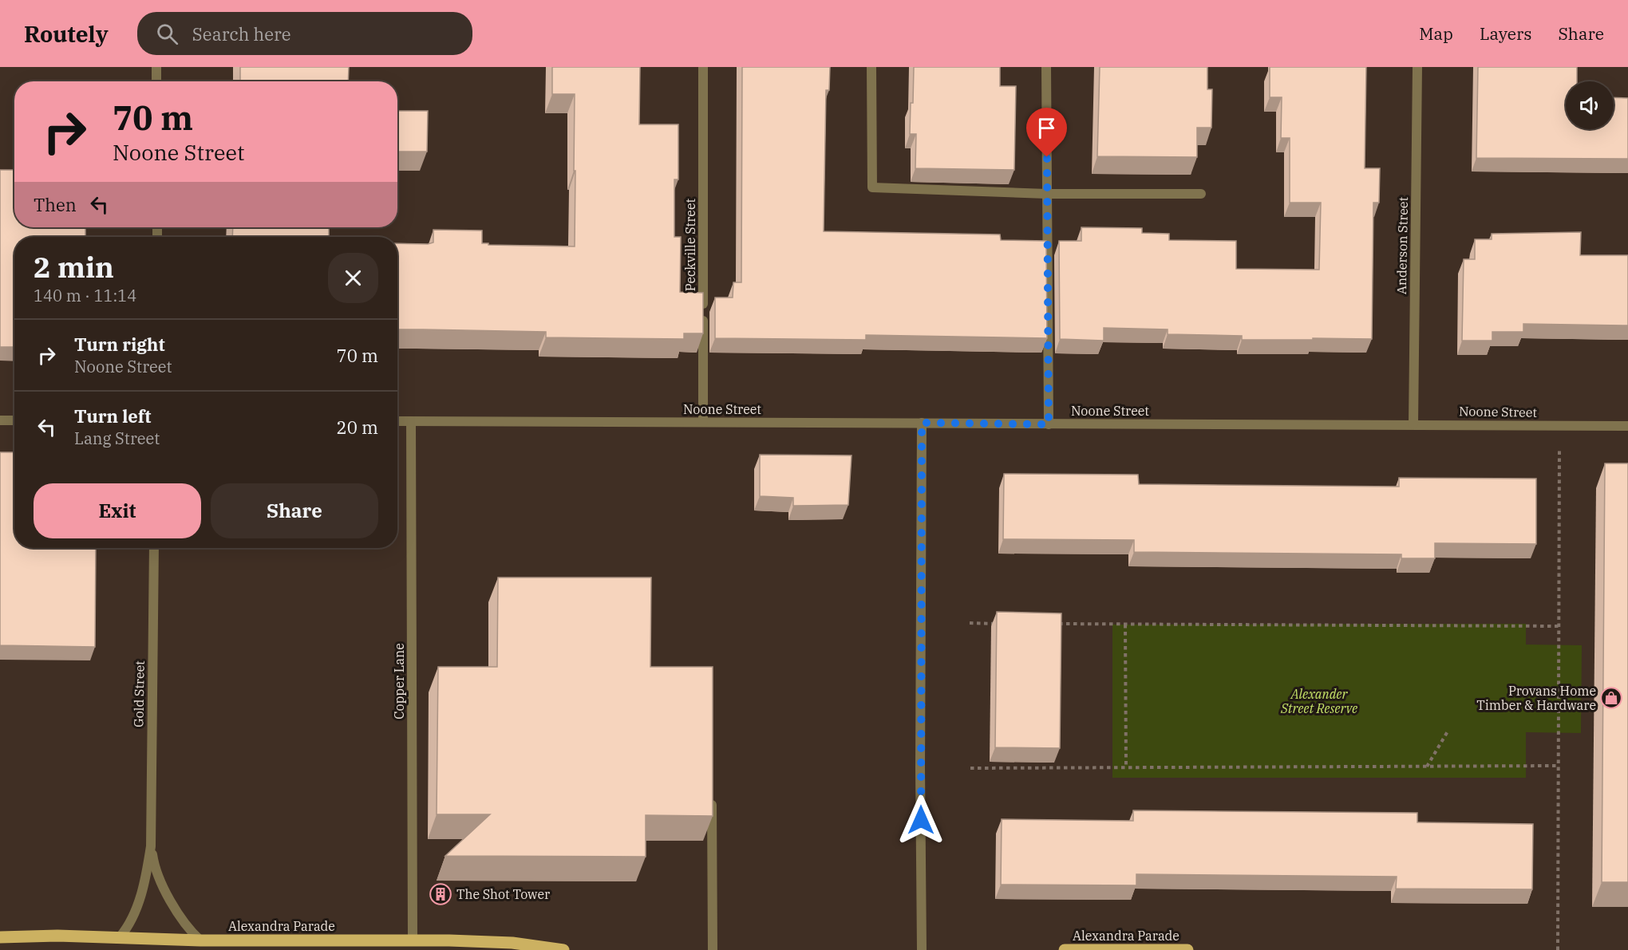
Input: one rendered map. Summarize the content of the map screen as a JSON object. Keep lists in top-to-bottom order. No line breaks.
{"streets":{"main road":["Alexandra Parade"],"street":["Peckville Street","Anderson Street","Noone Street","Copper Lane","Gold Street"]},"crossings":[["Peckville Street","Noone Street"],["Anderson Street","Noone Street"],["Noone Street","Copper Lane"],["Copper Lane","Alexandra Parade"],["Gold Street","Alexandra Parade"]],"parks":["Alexander Street Reserve"],"places":{"shop":["Provans Home Timber & Hardware"],"building":["The Shot Tower"]},"page":{"header":"Routely","search":"Search here","nav":["Map","Layers","Share"],"turn":["70 m","Noone Street"],"then":"Then","heading":["2 min","140 m · 11:14"],"list":[{"name":"Turn right","note":"Noone Street","value":"70 m"},{"name":"Turn left","note":"Lang Street","value":"20 m"}],"buttons":["Exit","Share"]}}
